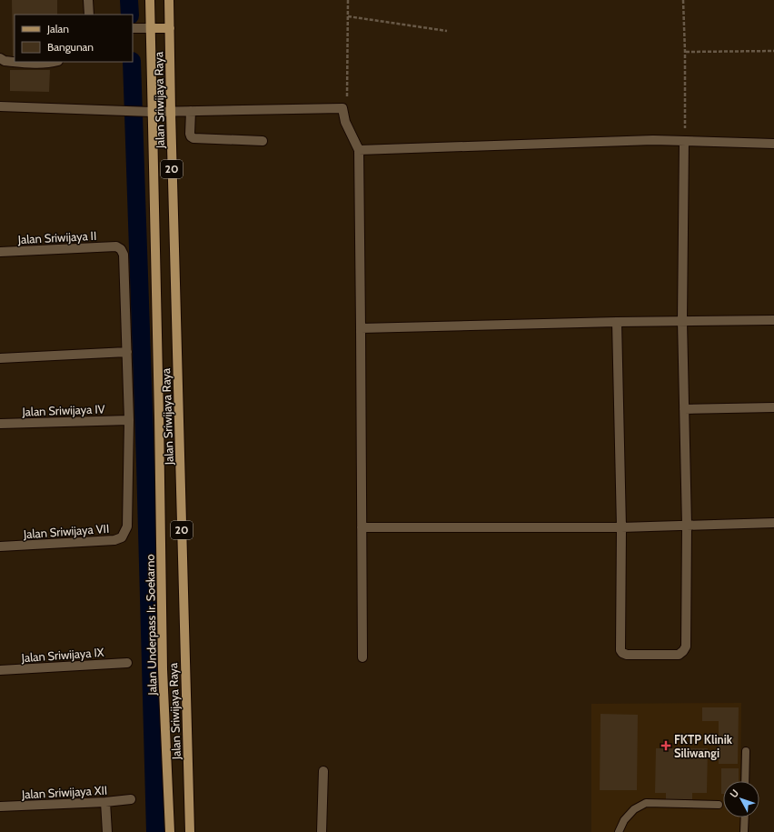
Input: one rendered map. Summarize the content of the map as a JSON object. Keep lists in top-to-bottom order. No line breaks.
{"streets":{"main road":["Jalan Sriwijaya Raya","20","Jalan Underpass Ir. Soekarno"],"street":["Jalan Sriwijaya II","Jalan Sriwijaya IV","Jalan Sriwijaya VII","Jalan Sriwijaya IX","Jalan Sriwijaya XII"]},"crossings":[["Jalan Sriwijaya Raya","Jalan Underpass Ir. Soekarno"],["Jalan Sriwijaya IV","Jalan Sriwijaya VII"]],"places":{"health":["FKTP Klinik Siliwangi"]},"legend":["Jalan","Bangunan"],"north":"top left"}
